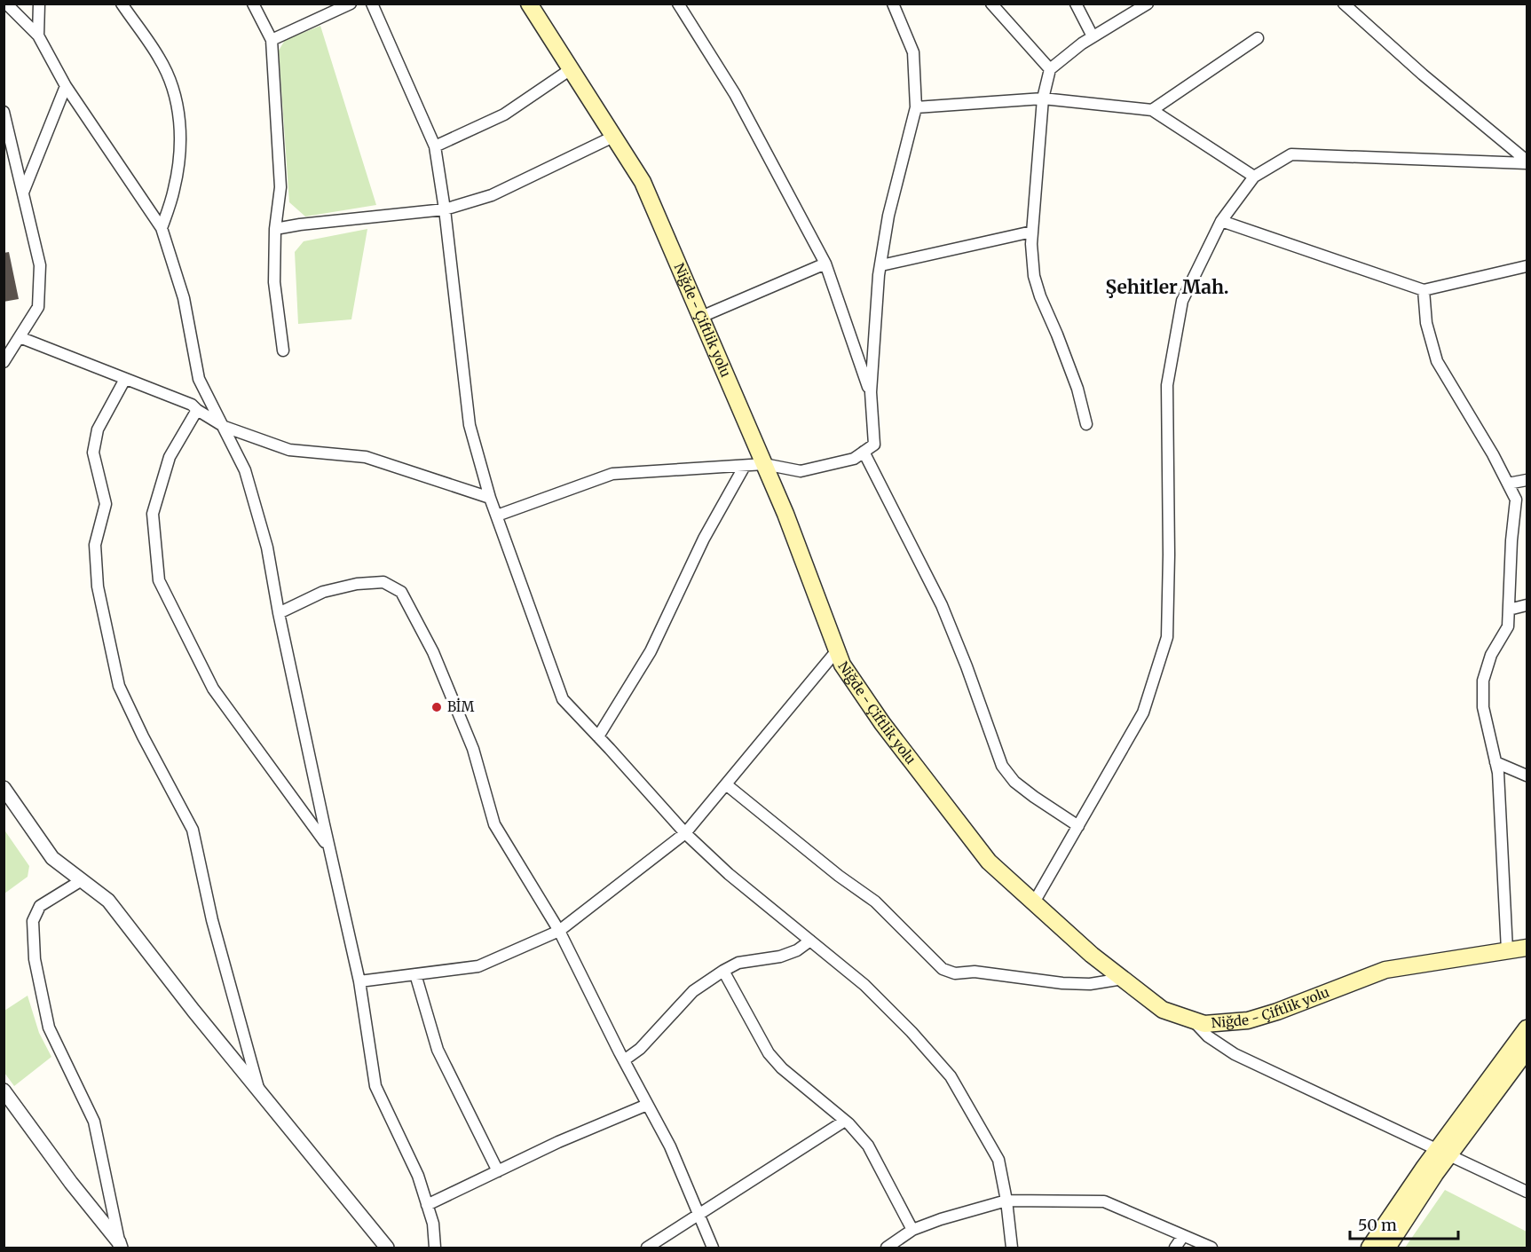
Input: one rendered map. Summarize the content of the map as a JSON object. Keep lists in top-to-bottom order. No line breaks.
{"streets":{"main road":["Niğde - Çiftlik yolu"]},"districts":["Şehitler Mah."],"places":["BİM"],"scale_bar":"50 m"}
